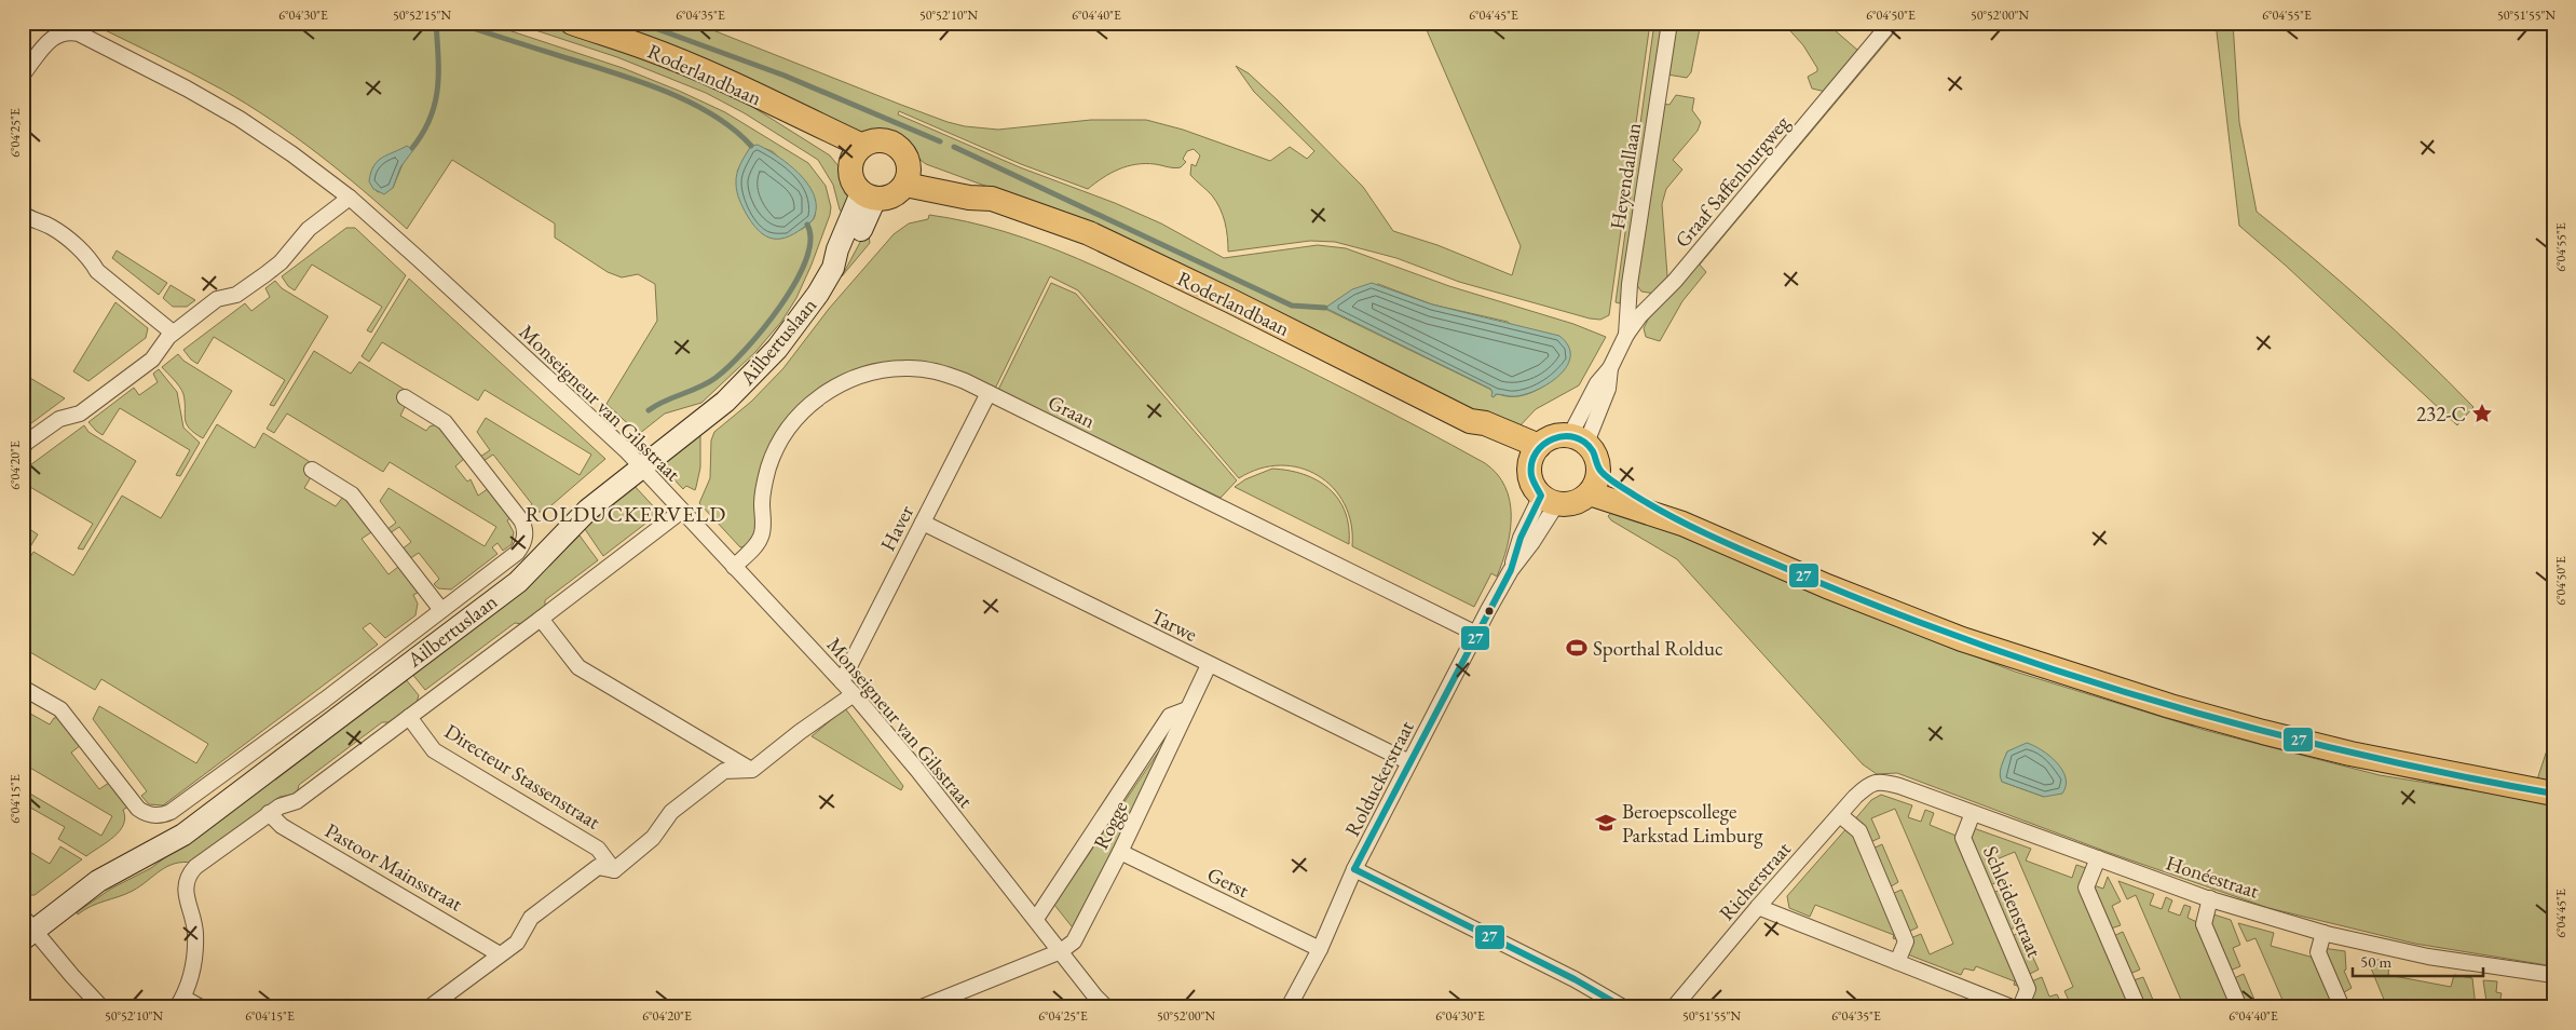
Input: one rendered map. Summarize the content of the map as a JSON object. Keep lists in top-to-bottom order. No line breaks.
{"streets":{"main road":["Roderlandbaan","Ailbertuslaan"],"street":["Heyendallaan","Graaf Saffenburgweg","Monseigneur van Gilsstraat","Graan","Haver","Tarwe","Directeur Stassenstraat","Rolduckerstraat","Rogge","Pastoor Mainsstraat","Honéestraat","Richerstraat","Gerst","Schleidenstraat"]},"crossings":[["Roderlandbaan","Graaf Saffenburgweg"],["Roderlandbaan","Ailbertuslaan"],["Roderlandbaan","Rolduckerstraat"],["Heyendallaan","Graaf Saffenburgweg"],["Graaf Saffenburgweg","Rolduckerstraat"],["Ailbertuslaan","Monseigneur van Gilsstraat"],["Monseigneur van Gilsstraat","Graan"],["Monseigneur van Gilsstraat","Haver"],["Monseigneur van Gilsstraat","Rogge"],["Graan","Haver"],["Graan","Rolduckerstraat"],["Haver","Tarwe"],["Tarwe","Rolduckerstraat"],["Tarwe","Rogge"],["Rolduckerstraat","Gerst"],["Rogge","Gerst"],["Honéestraat","Richerstraat"],["Honéestraat","Schleidenstraat"]],"districts":["ROLDUCKERVELD"],"places":{"place":["232-C"],"sports":["Sporthal Rolduc"],"school or university":["Beroepscollege Parkstad Limburg"]},"lines":["transit line 27"],"scale_bar":"50 m","coordinates":["6°04'30\"E","50°52'15\"N","6°04'35\"E","50°52'10\"N","6°04'40\"E","6°04'45\"E","6°04'50\"E","50°52'00\"N","6°04'55\"E","50°51'55\"N","6°04'25\"E","6°04'20\"E","6°04'15\"E"]}
